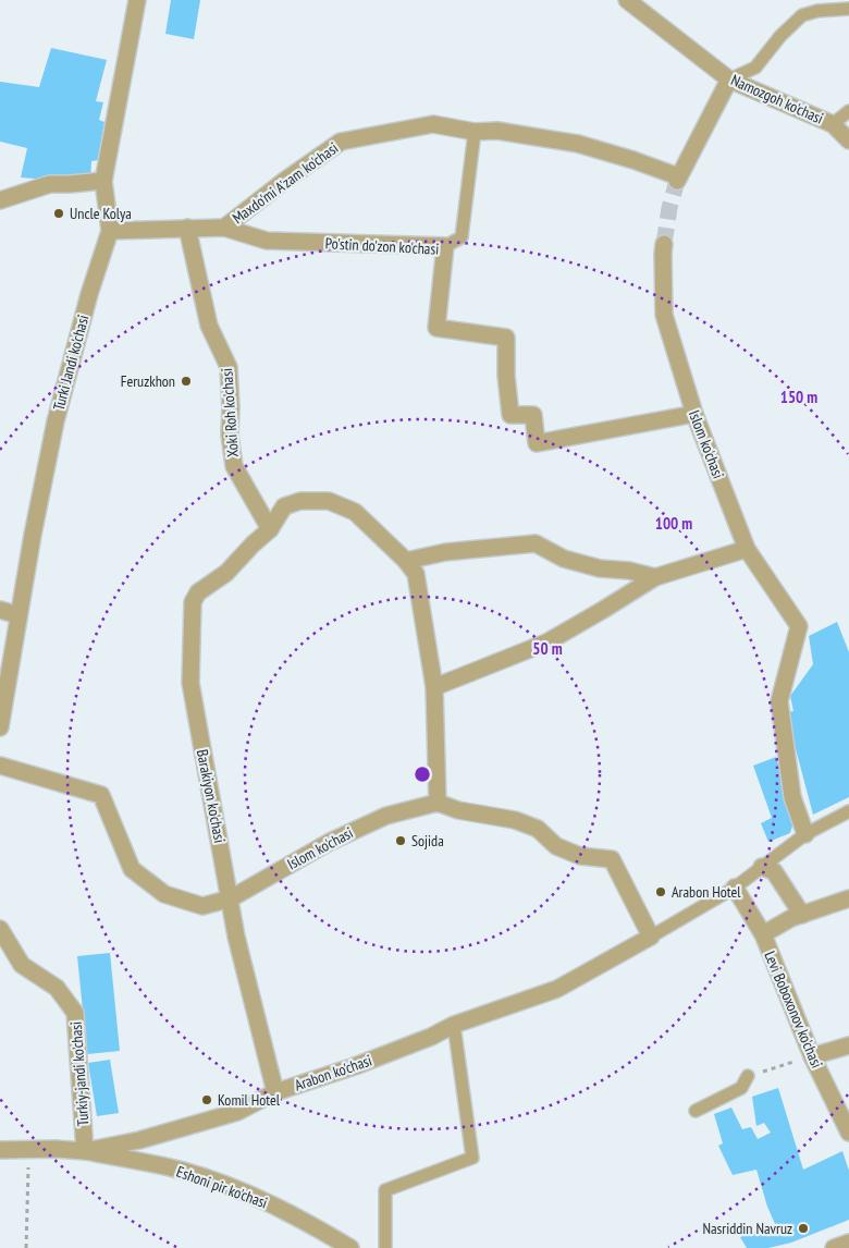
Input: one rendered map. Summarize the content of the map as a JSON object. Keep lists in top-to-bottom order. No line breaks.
{"streets":{"street":["Namozgoh ko'chasi","Maxdo'mi A'zam ko'chasi","Po'stin do'zon ko'chasi","Turki Jandi ko'chasi","Xoki Roh ko'chasi","Islom ko'chasi","Barakiyon ko'chasi","Levi Boboxonov ko'chasi","Arabon ko'chasi","Turkiy-jandi ko'chasi","Eshoni pir ko'chasi"]},"crossings":[["Namozgoh ko'chasi","Maxdo'mi A'zam ko'chasi"],["Maxdo'mi A'zam ko'chasi","Po'stin do'zon ko'chasi"],["Po'stin do'zon ko'chasi","Turki Jandi ko'chasi"],["Po'stin do'zon ko'chasi","Xoki Roh ko'chasi"],["Po'stin do'zon ko'chasi","Islom ko'chasi"],["Xoki Roh ko'chasi","Barakiyon ko'chasi"],["Islom ko'chasi","Barakiyon ko'chasi"],["Barakiyon ko'chasi","Arabon ko'chasi"],["Arabon ko'chasi","Turkiy-jandi ko'chasi"],["Arabon ko'chasi","Eshoni pir ko'chasi"],["Turkiy-jandi ko'chasi","Eshoni pir ko'chasi"]],"places":["Uncle Kolya","Feruzkhon","Sojida","Arabon Hotel","Komil Hotel","Nasriddin Navruz"],"rings":["150 m","100 m","50 m"]}
